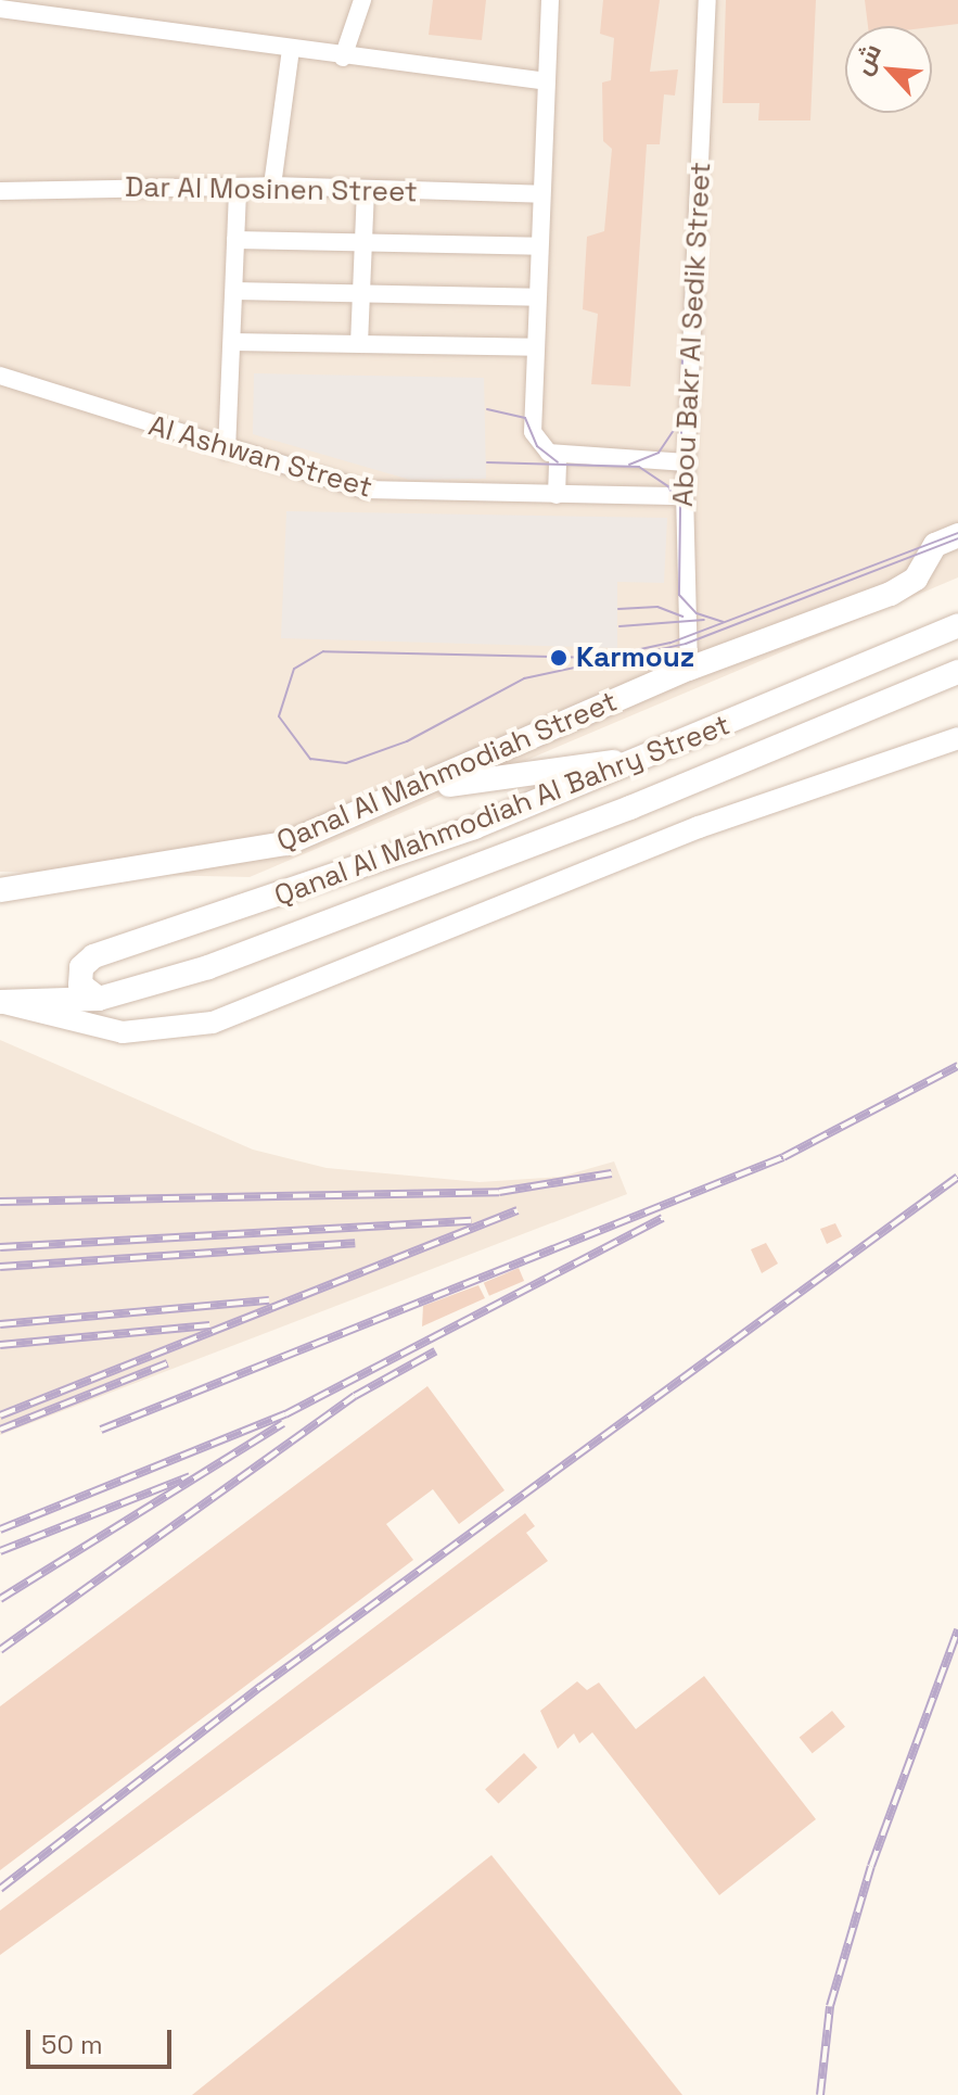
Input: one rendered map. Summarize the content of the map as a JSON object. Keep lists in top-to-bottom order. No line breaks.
{"streets":{"main road":["Qanal Al Mahmodiah Street","Qanal Al Mahmodiah Al Bahry Street"],"street":["Dar Al Mosinen Street","Abou Bakr Al Sedik Street","Al Ashwan Street"]},"crossings":[["Abou Bakr Al Sedik Street","Al Ashwan Street"],["Abou Bakr Al Sedik Street","Qanal Al Mahmodiah Street"]],"places":["Karmouz"],"scale_bar":"50 m","north":"top left"}
